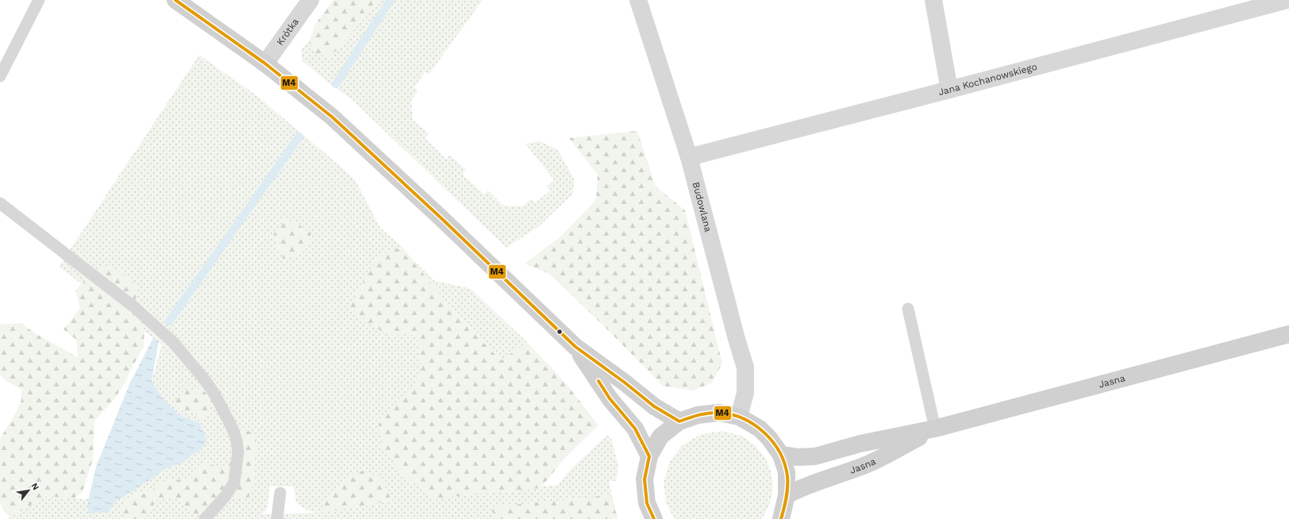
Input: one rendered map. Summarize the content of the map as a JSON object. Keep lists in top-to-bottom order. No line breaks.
{"streets":{"street":["Krótka","Jana Kochanowskiego","Budowlana","Jasna"]},"crossings":[["Jana Kochanowskiego","Budowlana"]],"lines":["transit line M4"],"north":"top right"}
